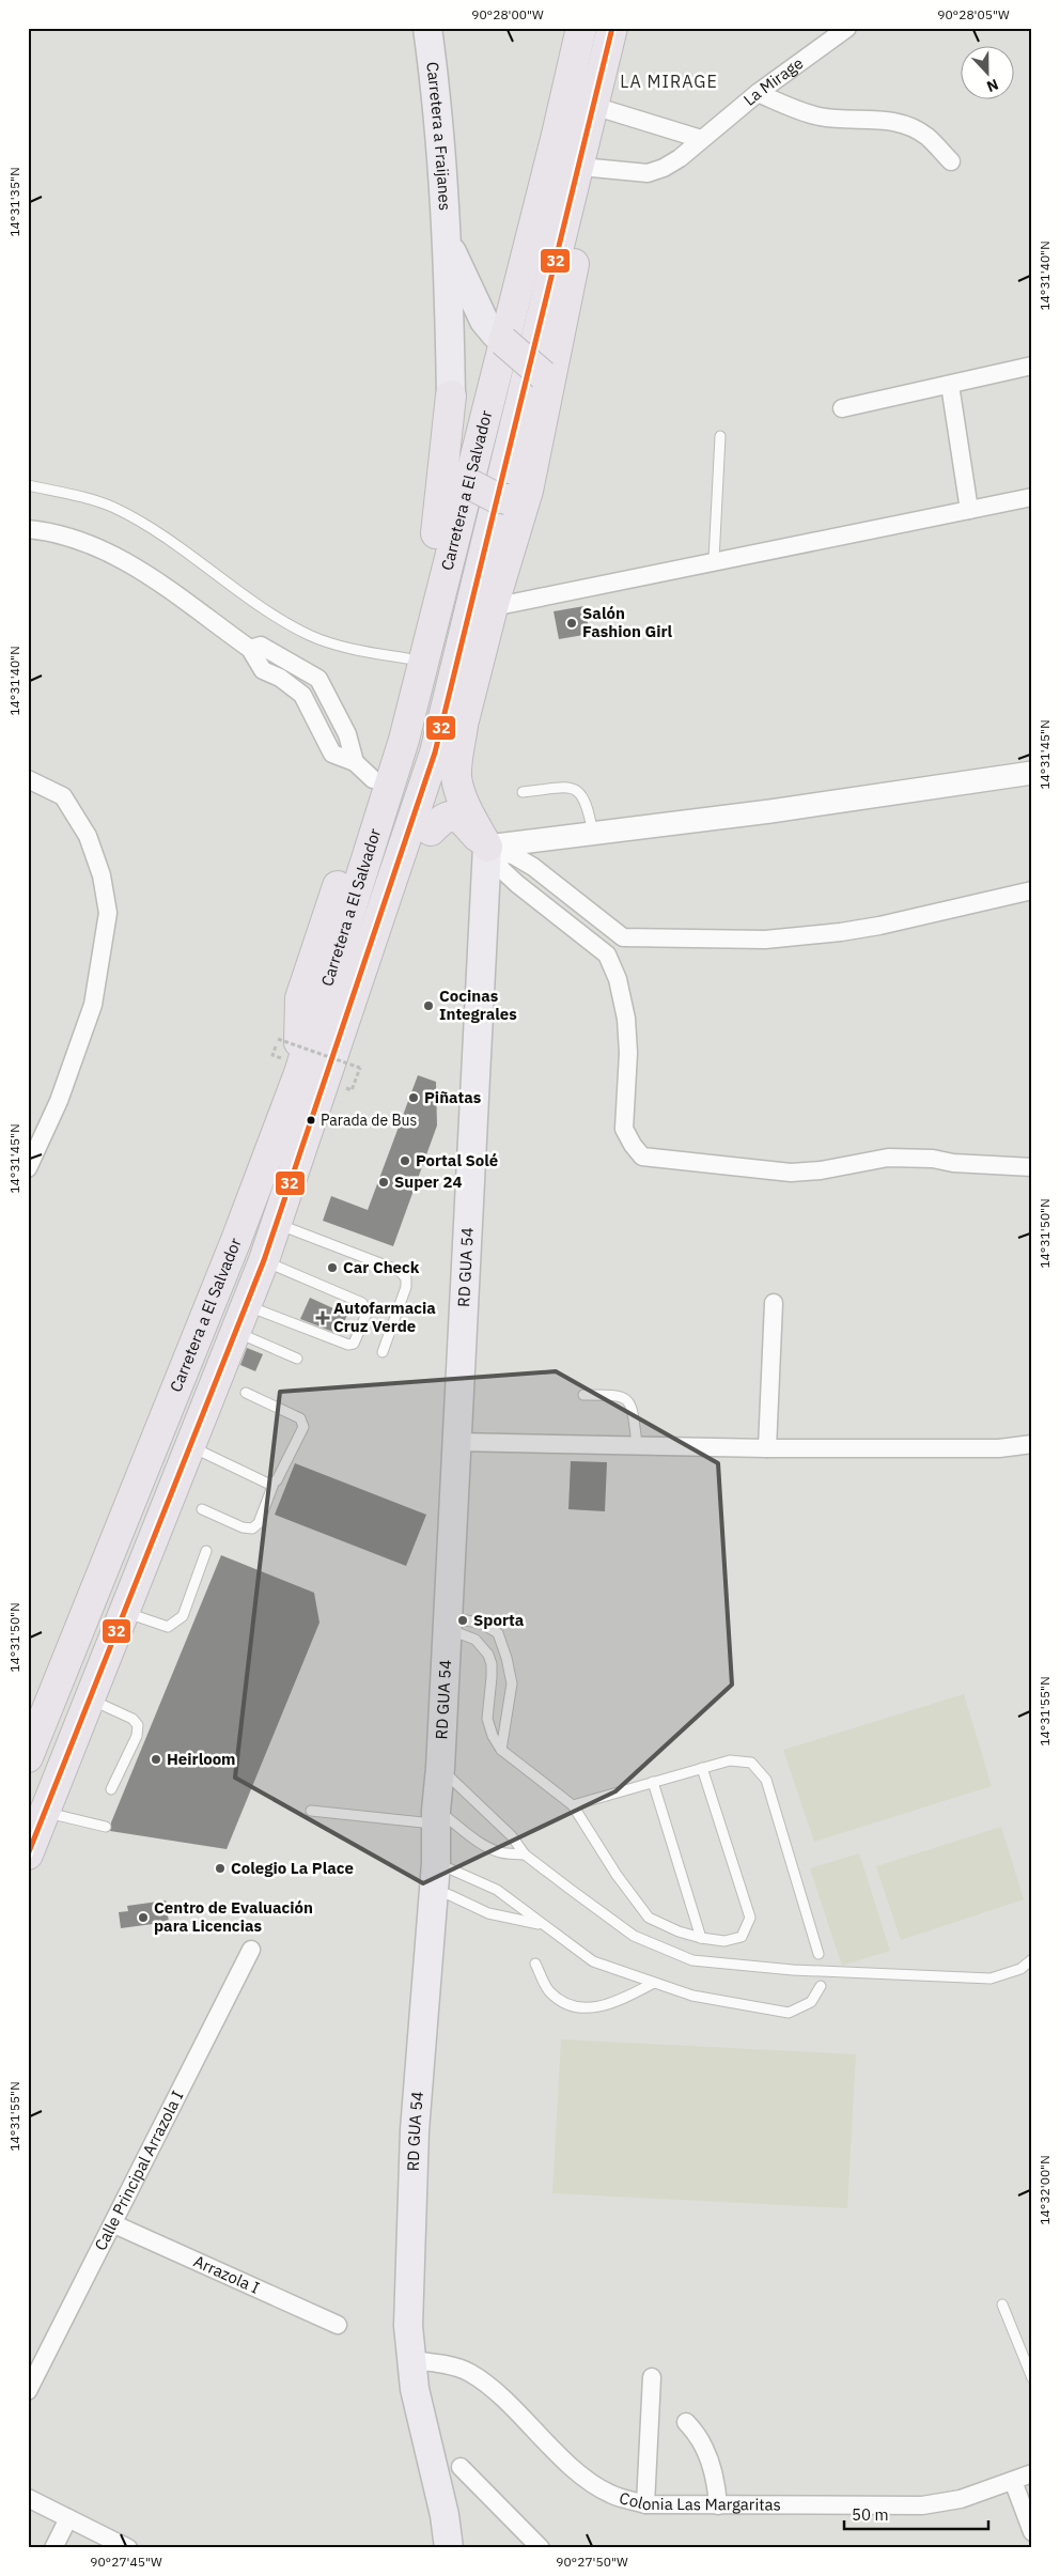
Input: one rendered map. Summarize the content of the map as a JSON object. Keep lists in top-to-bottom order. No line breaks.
{"streets":{"highway":["Carretera a El Salvador"],"main road":["Carretera a Fraijanes","RD GUA 54"],"street":["La Mirage","Calle Principal Arrazola I","Arrazola I","Colonia Las Margaritas"]},"crossings":[["RD GUA 54","Colonia Las Margaritas"],["Calle Principal Arrazola I","Arrazola I"]],"districts":["LA MIRAGE"],"places":{"other":["Salón Fashion Girl","Cocinas Integrales","Piñatas","Parada de Bus","Portal Solé","Super 24","Car Check","Sporta","Heirloom","Colegio La Place","Centro de Evaluación para Licencias"],"health":["Autofarmacia Cruz Verde"]},"lines":["transit line 32"],"scale_bar":"50 m","north":"bottom","coordinates":["90°28'00\"W","90°28'05\"W","14°31'35\"N","14°31'40\"N","14°31'45\"N","14°31'50\"N","14°31'55\"N","14°32'00\"N","90°27'45\"W","90°27'50\"W"]}
